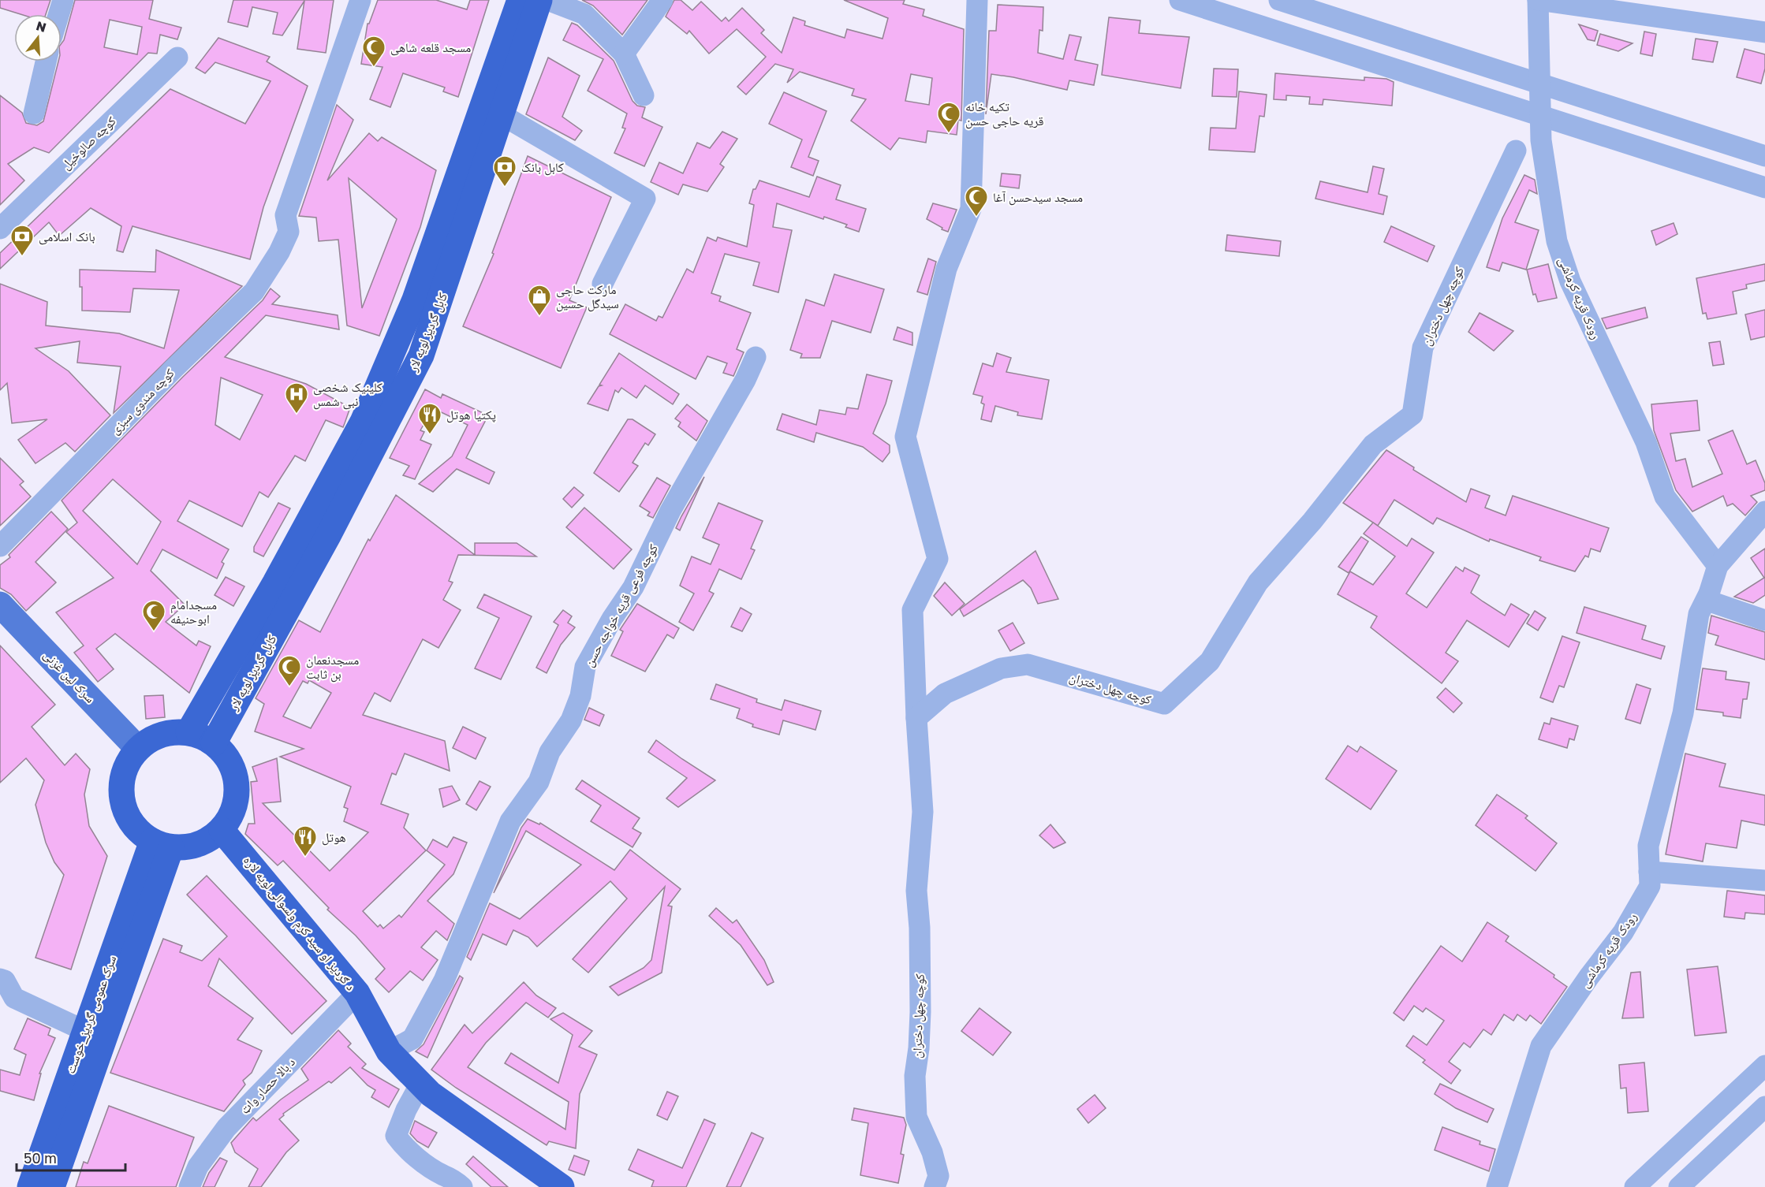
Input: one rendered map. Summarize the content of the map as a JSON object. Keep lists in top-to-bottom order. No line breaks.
{"streets":{"highway":["کابل گردیز لویه لار","د ګردیز او سید کرم ولسوالۍ لویه لاره","سرک عمومی گردیز_خوست"],"main road":["سرک لین غزنی"],"street":["کوچه صالوخیل","رودک قریه کرماشی","کوچه چهل دختران","کوچه مندوی سبزی","کوچه فرعی قریه خواجه حسن","د بالا حصار واټ"]},"crossings":[["کابل گردیز لویه لار","سرک لین غزنی"],["کابل گردیز لویه لار","د ګردیز او سید کرم ولسوالۍ لویه لاره"],["کابل گردیز لویه لار","سرک عمومی گردیز_خوست"],["کوچه فرعی قریه خواجه حسن","د ګردیز او سید کرم ولسوالۍ لویه لاره"],["سرک لین غزنی","د ګردیز او سید کرم ولسوالۍ لویه لاره"],["سرک لین غزنی","سرک عمومی گردیز_خوست"],["د ګردیز او سید کرم ولسوالۍ لویه لاره","سرک عمومی گردیز_خوست"],["د ګردیز او سید کرم ولسوالۍ لویه لاره","د بالا حصار واټ"]],"places":{"mosque":["مسجد قلعه شاهی","تکیه خانه قریه حاجی حسن","مسجد سیدحسن آغا","مسجدامام ابوحنیفه","مسجدنعمان بن ثابت"],"bank":["کابل بانک","بانک اسلامی"],"shop":["مارکت حاجی سیدگل حسین"],"hospital":["کلینیک شخصی نبی شمس"],"restaurant":["پکتیا هوتل","هوتل"]},"scale_bar":"50 m","north":"top"}
